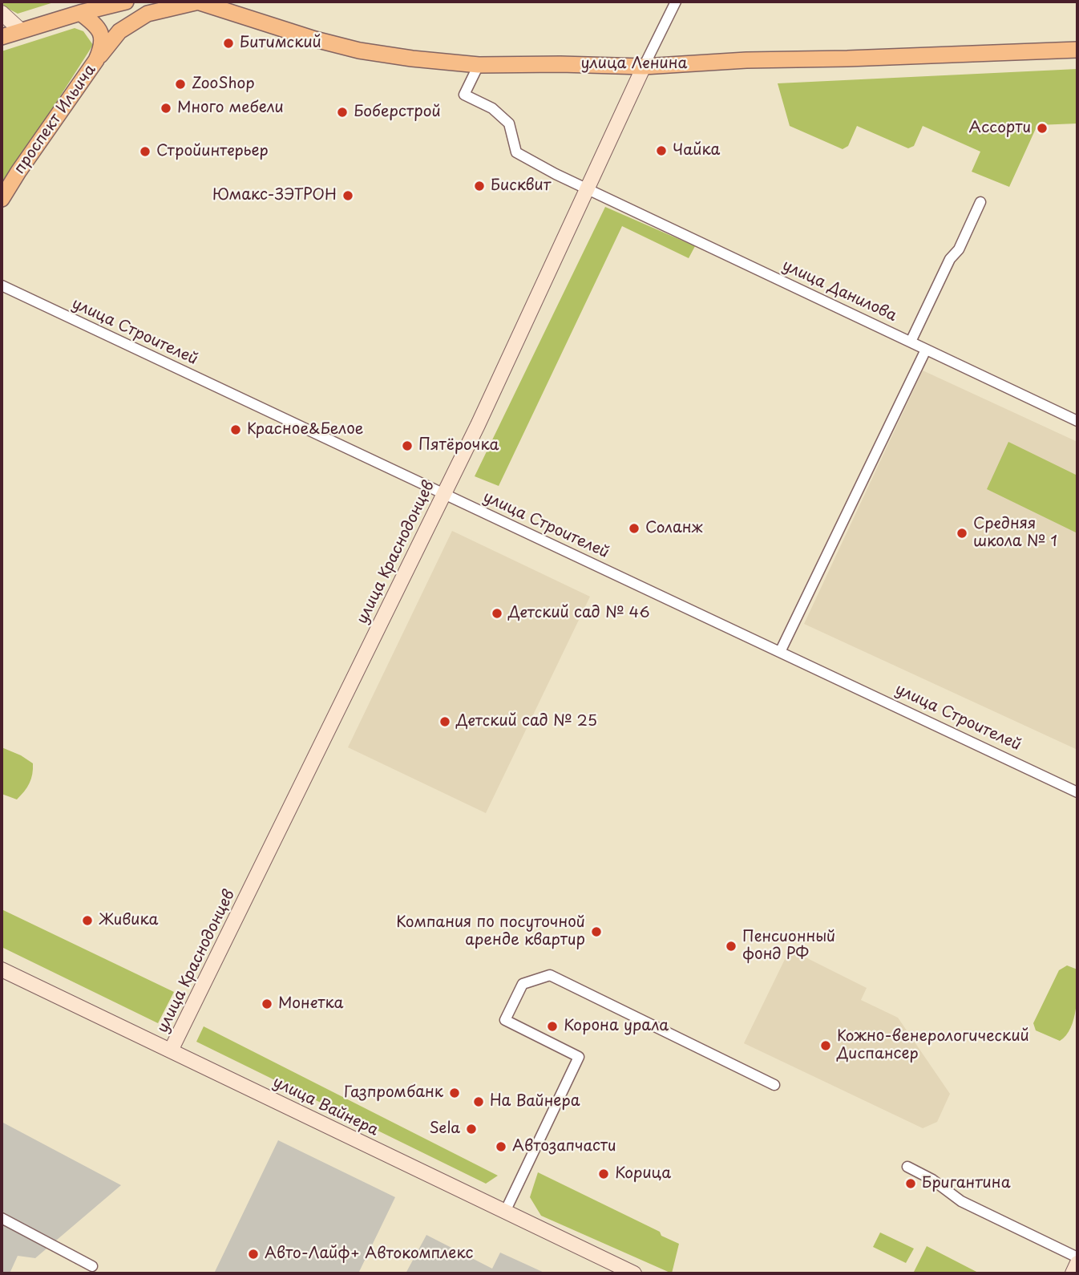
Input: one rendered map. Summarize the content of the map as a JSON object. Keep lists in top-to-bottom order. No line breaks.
{"streets":{"main road":["улица Ленина","проспект Ильича"],"street":["улица Данилова","улица Строителей","улица Краснодонцев","улица Вайнера"]},"crossings":[["улица Ленина","проспект Ильича"],["улица Ленина","улица Данилова"],["улица Ленина","улица Краснодонцев"],["улица Данилова","улица Краснодонцев"],["улица Строителей","улица Краснодонцев"],["улица Краснодонцев","улица Вайнера"]],"places":["Битимский","ZooShop","Много мебели","Боберстрой","Ассорти","Чайка","Стройинтерьер","Бисквит","Юмакс-ЗЭТРОН","Красное&Белое","Пятёрочка","Соланж","Средняя школа № 1","Детский сад № 46","Детский сад № 25","Живика","Компания по посуточной аренде квартир","Пенсионный фонд РФ","Монетка","Корона урала","Кожно-венерологический Диспансер","Газпромбанк","На Вайнера","Sela","Автозапчасти","Корица","Бригантина","Авто-Лайф+ Автокомплекс"]}
